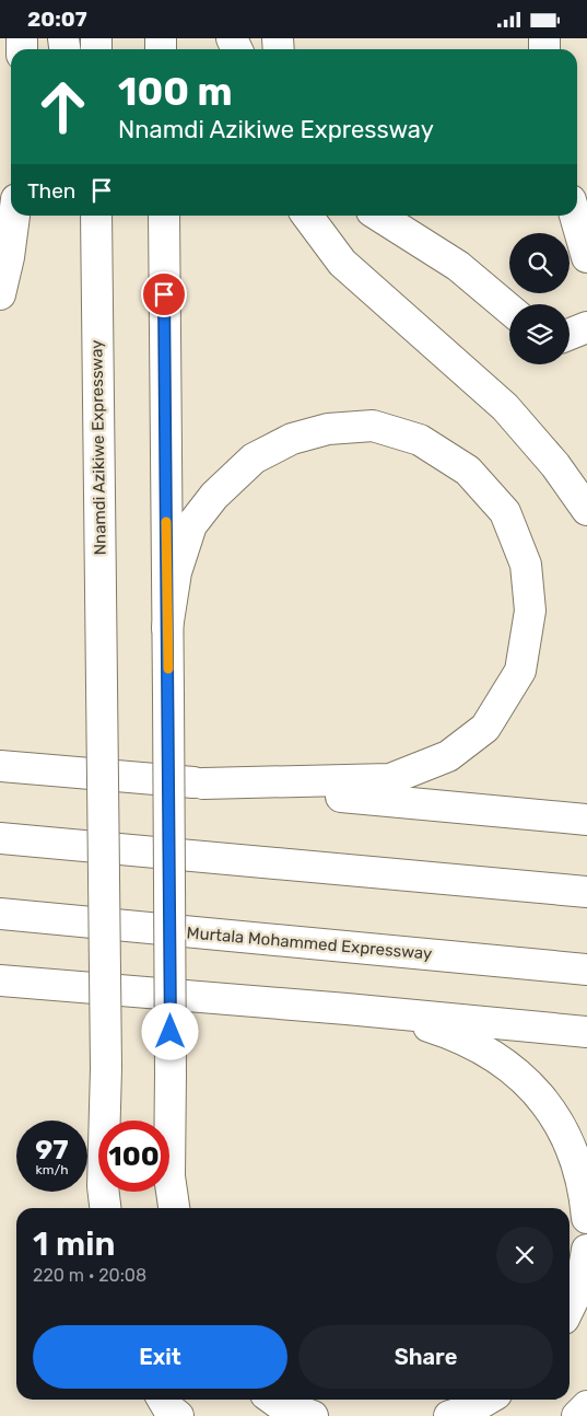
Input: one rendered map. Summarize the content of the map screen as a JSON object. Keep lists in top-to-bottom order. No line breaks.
{"streets":{"main road":["Nnamdi Azikiwe Expressway","Murtala Mohammed Expressway"]},"page":{"status":"20:07","turn":["100 m","Nnamdi Azikiwe Expressway"],"then":"Then","speed":"97 km/h","limit":"100","heading":["1 min","220 m · 20:08"],"buttons":["Exit","Share"]}}
